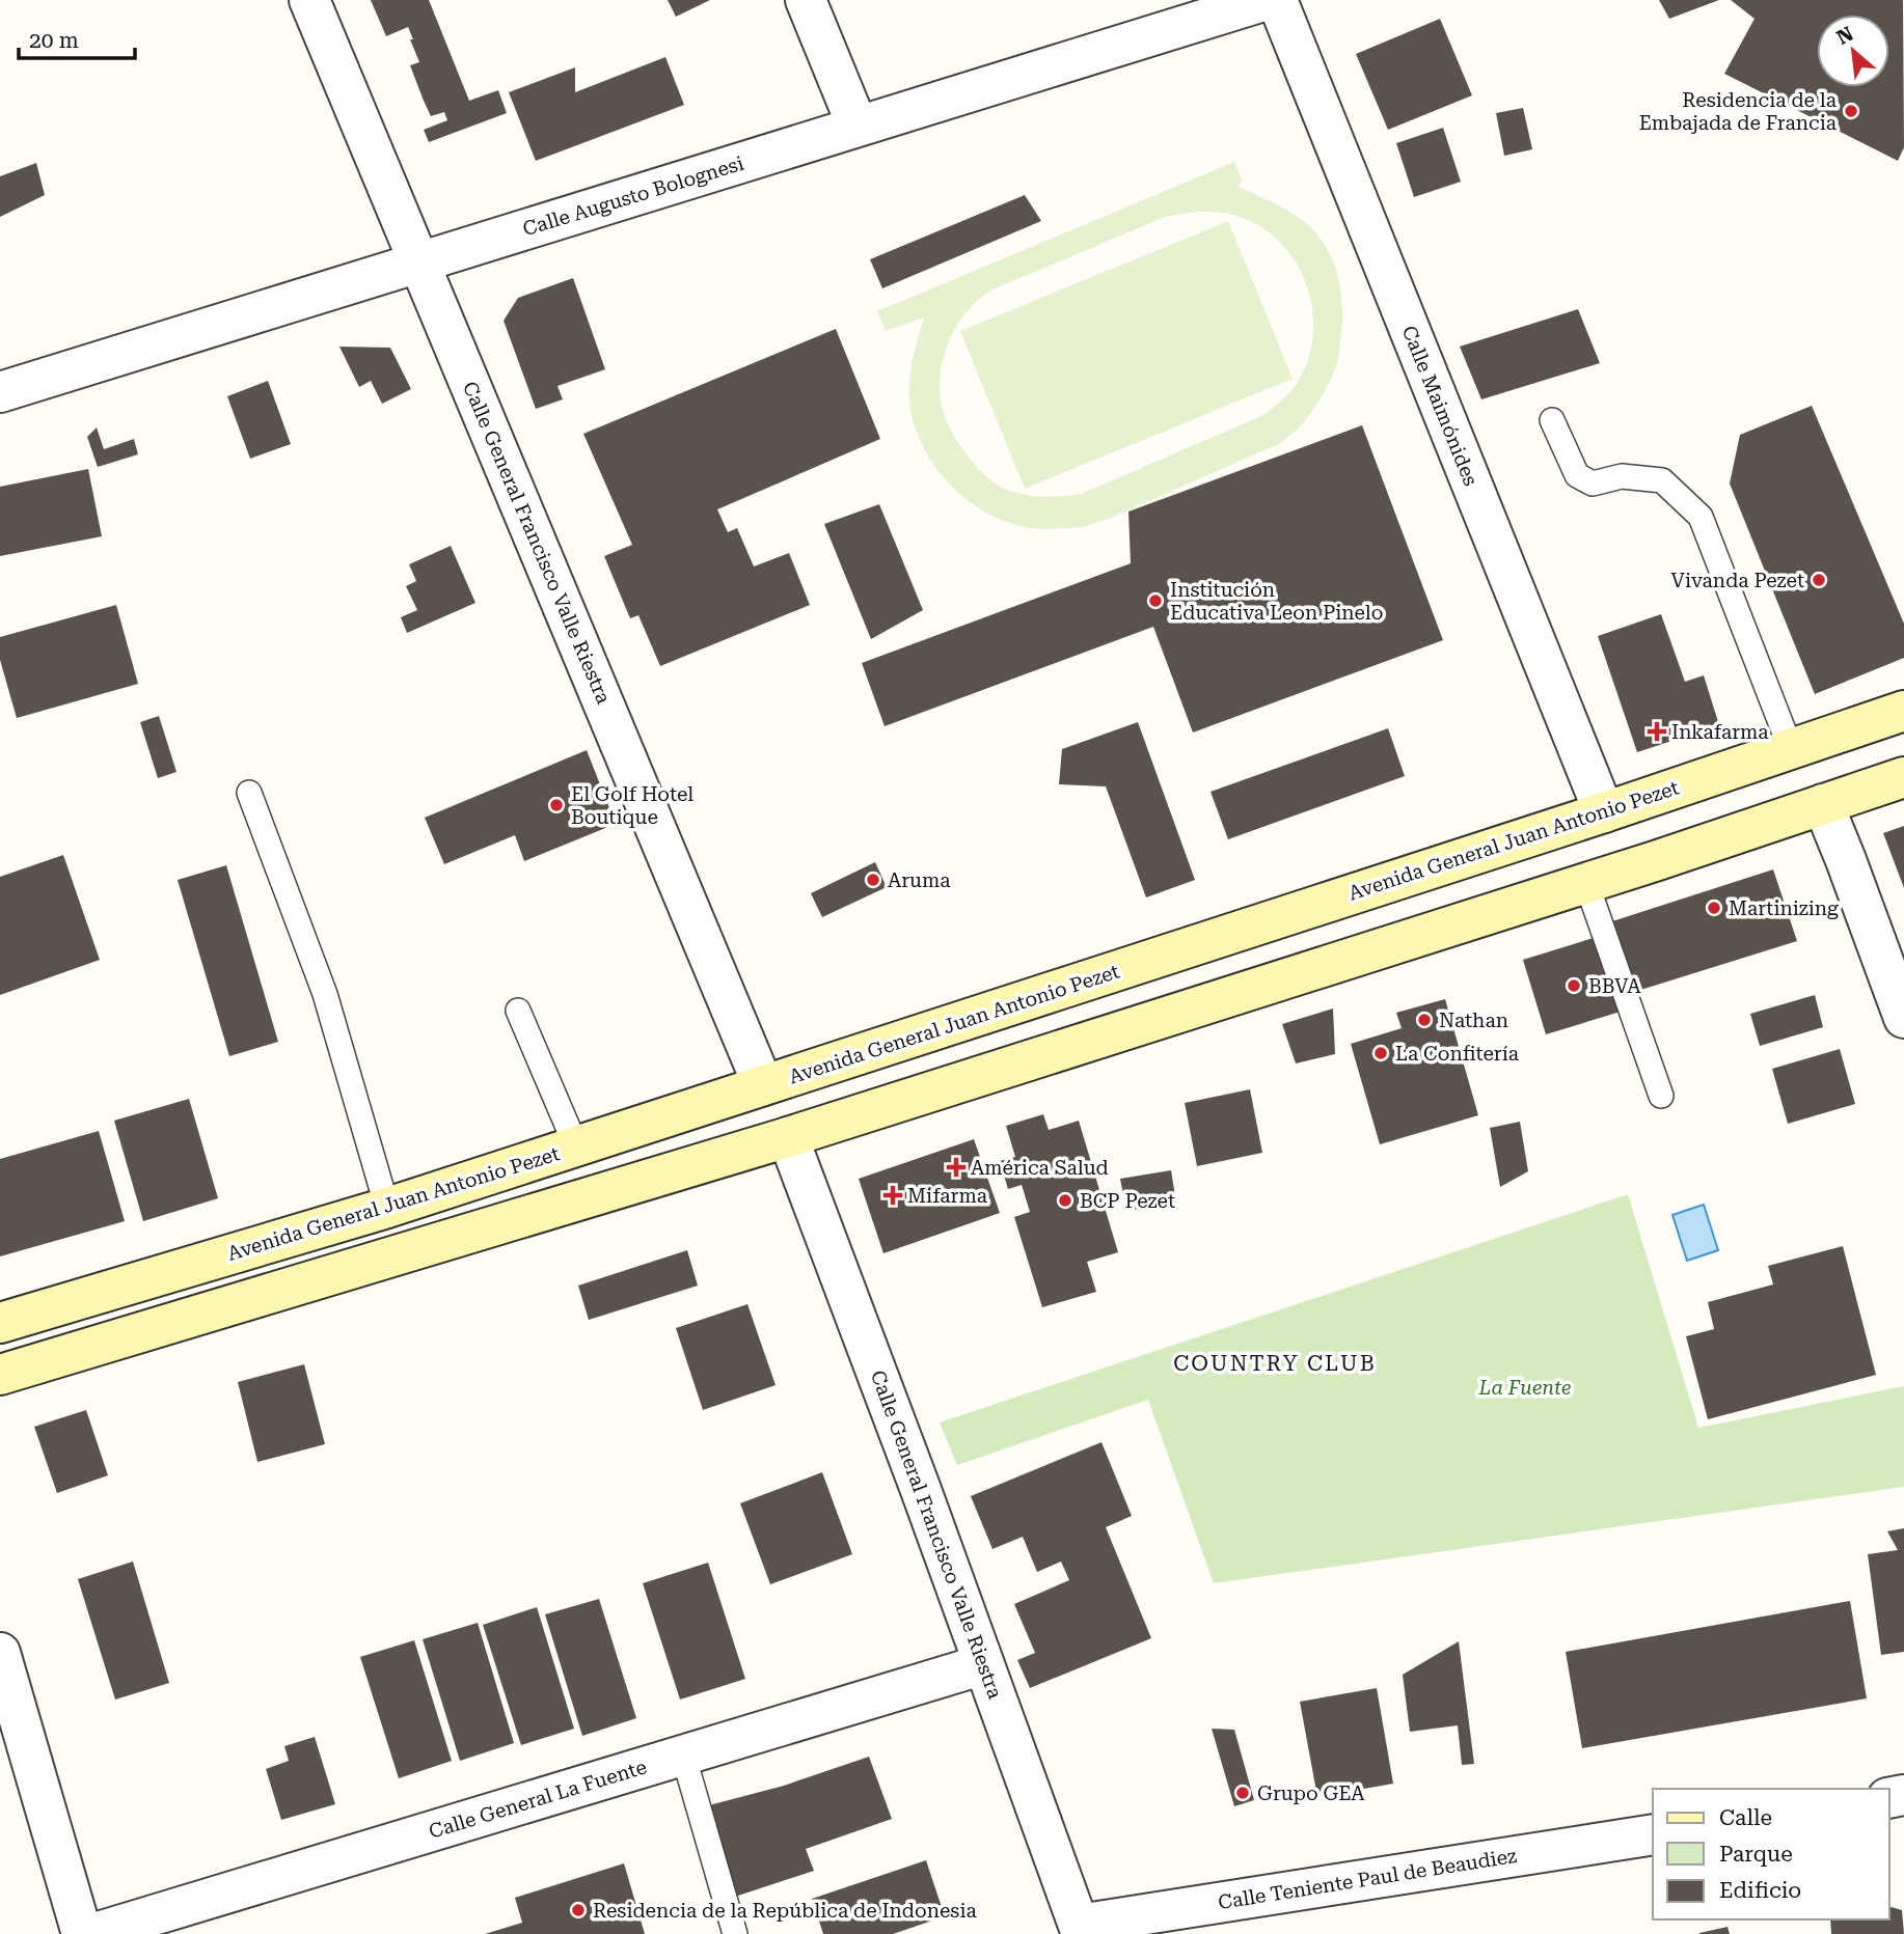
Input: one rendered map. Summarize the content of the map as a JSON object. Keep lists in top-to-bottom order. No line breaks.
{"streets":{"street":["Calle Augusto Bolognesi","Calle Maimónides","Calle General Francisco Valle Riestra","Avenida General Juan Antonio Pezet","Calle General La Fuente","Calle Teniente Paul de Beaudiez"]},"crossings":[["Calle Augusto Bolognesi","Calle General Francisco Valle Riestra"],["Calle Maimónides","Avenida General Juan Antonio Pezet"],["Calle General Francisco Valle Riestra","Avenida General Juan Antonio Pezet"],["Calle General Francisco Valle Riestra","Calle General La Fuente"],["Calle General Francisco Valle Riestra","Calle Teniente Paul de Beaudiez"]],"districts":["COUNTRY CLUB"],"parks":["La Fuente"],"places":{"other":["Residencia de la Embajada de Francia","Vivanda Pezet","Institución Educativa Leon Pinelo","El Golf Hotel Boutique","Aruma","Martinizing","BBVA","Nathan","La Confitería","BCP Pezet","Grupo GEA","Residencia de la República de Indonesia"],"health":["Inkafarma","América Salud","Mifarma"]},"legend":["Calle","Parque","Edificio"],"scale_bar":"20 m","north":"top left"}
